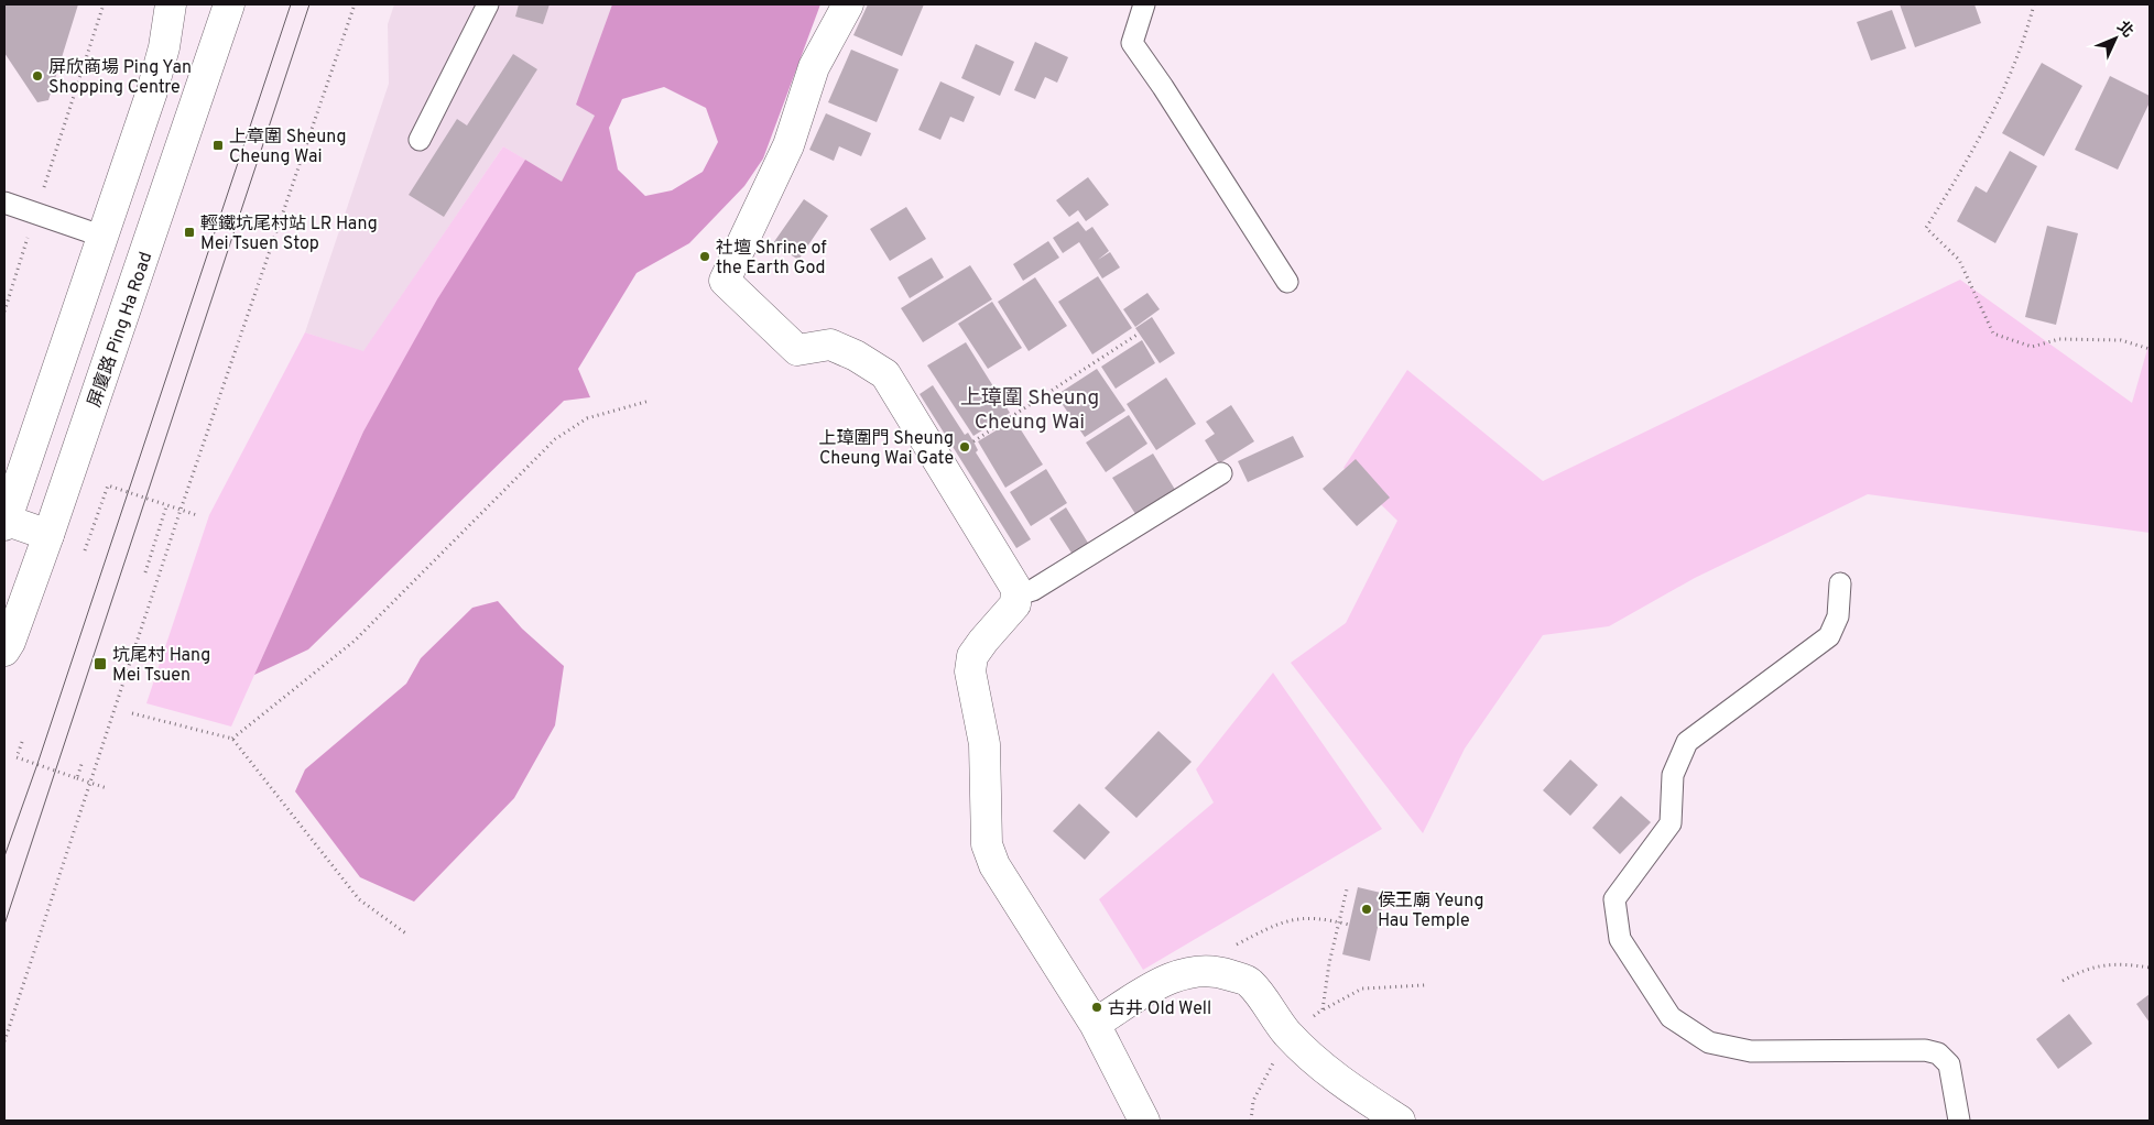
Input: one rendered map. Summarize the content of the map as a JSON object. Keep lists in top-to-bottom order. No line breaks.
{"streets":{"street":["屏廈路 Ping Ha Road"]},"districts":["上璋圍 Sheung Cheung Wai"],"places":{"other":["屏欣商場 Ping Yan Shopping Centre","社壇 Shrine of the Earth God","上璋圍門 Sheung Cheung Wai Gate","侯王廟 Yeung Hau Temple","古井 Old Well"],"transit":["上章圍 Sheung Cheung Wai","輕鐵坑尾村站 LR Hang Mei Tsuen Stop","坑尾村 Hang Mei Tsuen"]},"north":"top right"}
